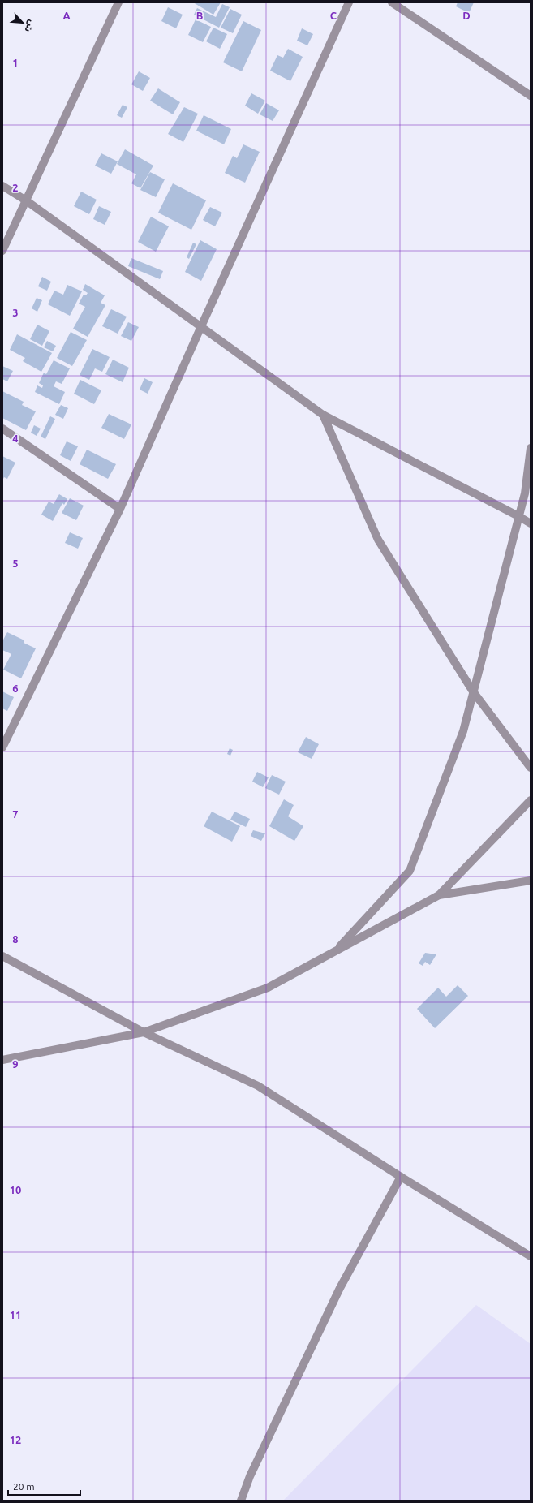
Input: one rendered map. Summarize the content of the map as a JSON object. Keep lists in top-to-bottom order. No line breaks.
{"scale_bar":"20 m","north":"bottom right","grid":{"columns":["A","B","C","D"],"rows":["1","2","3","4","5","6","7","8","9","10","11","12"]}}
